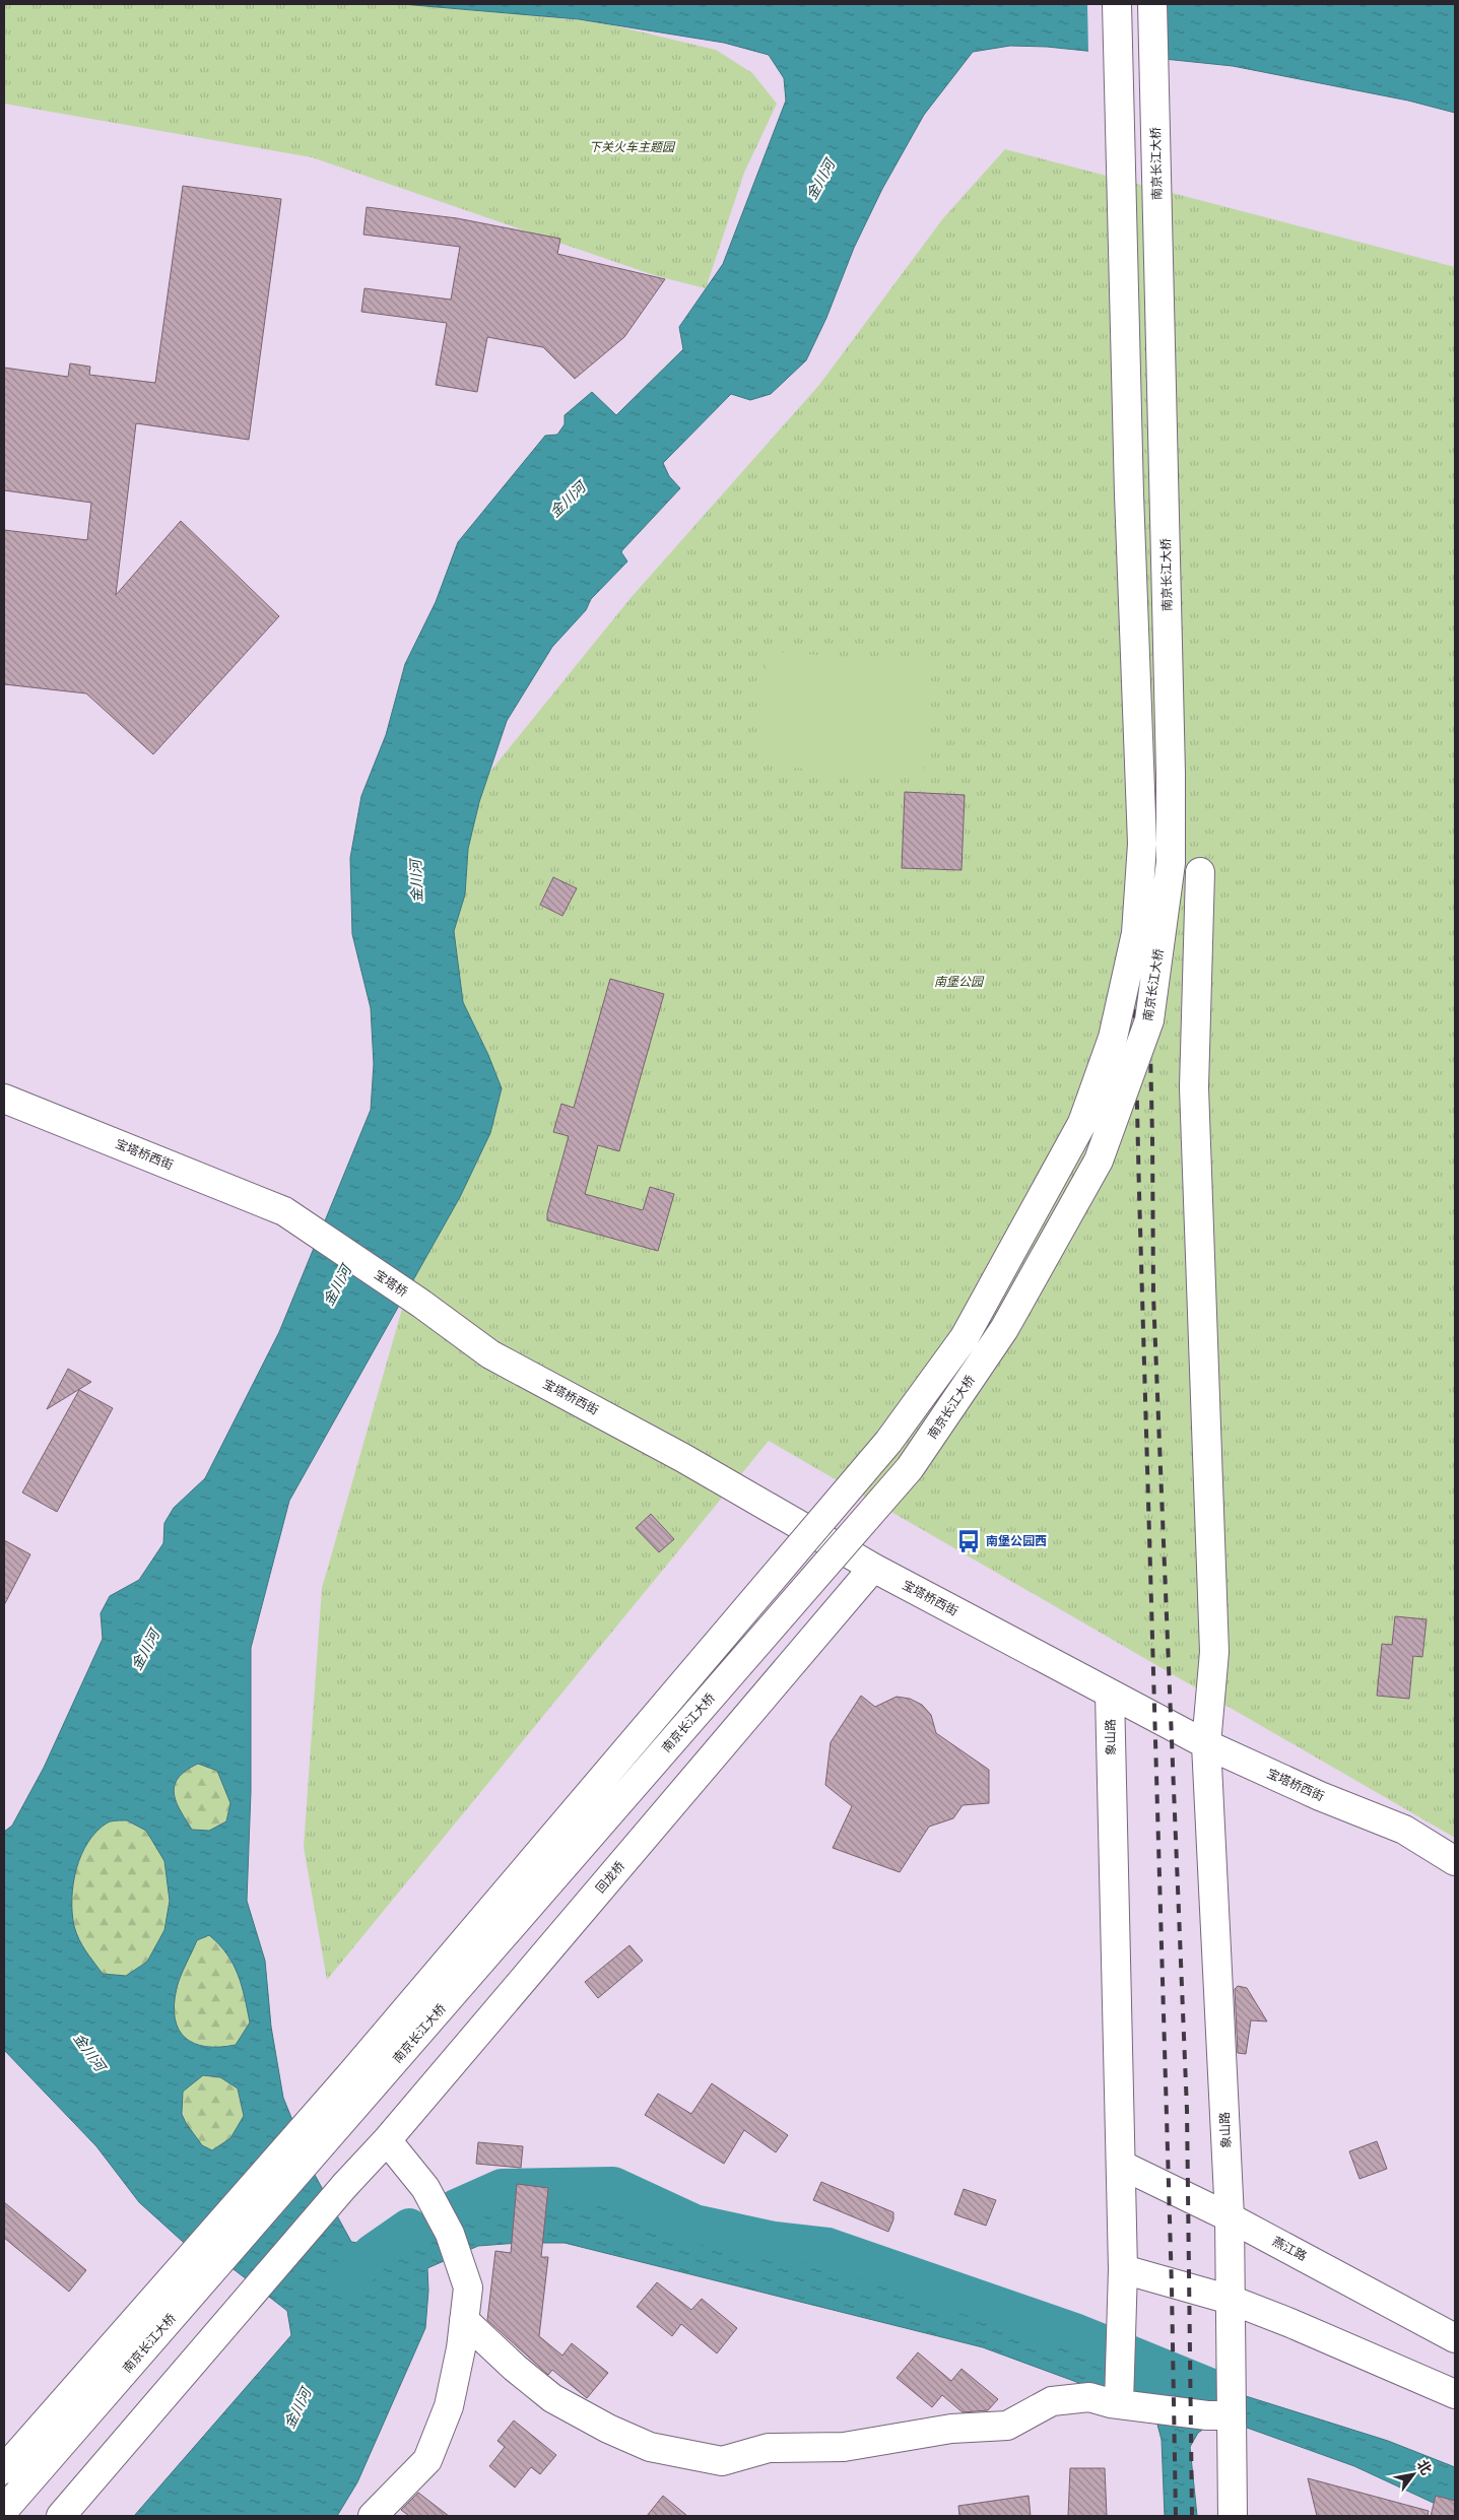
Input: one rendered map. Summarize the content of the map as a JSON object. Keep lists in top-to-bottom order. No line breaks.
{"streets":{"main road":["南京长江大桥","宝塔桥西街","宝塔桥","象山路","回龙桥","燕江路"]},"crossings":[["宝塔桥西街","宝塔桥"],["宝塔桥西街","象山路"],["宝塔桥西街","回龙桥"],["象山路","燕江路"]],"water":["金川河"],"parks":["下关火车主题园","南堡公园"],"places":{"bus stop":["南堡公园西"]},"north":"top right"}
